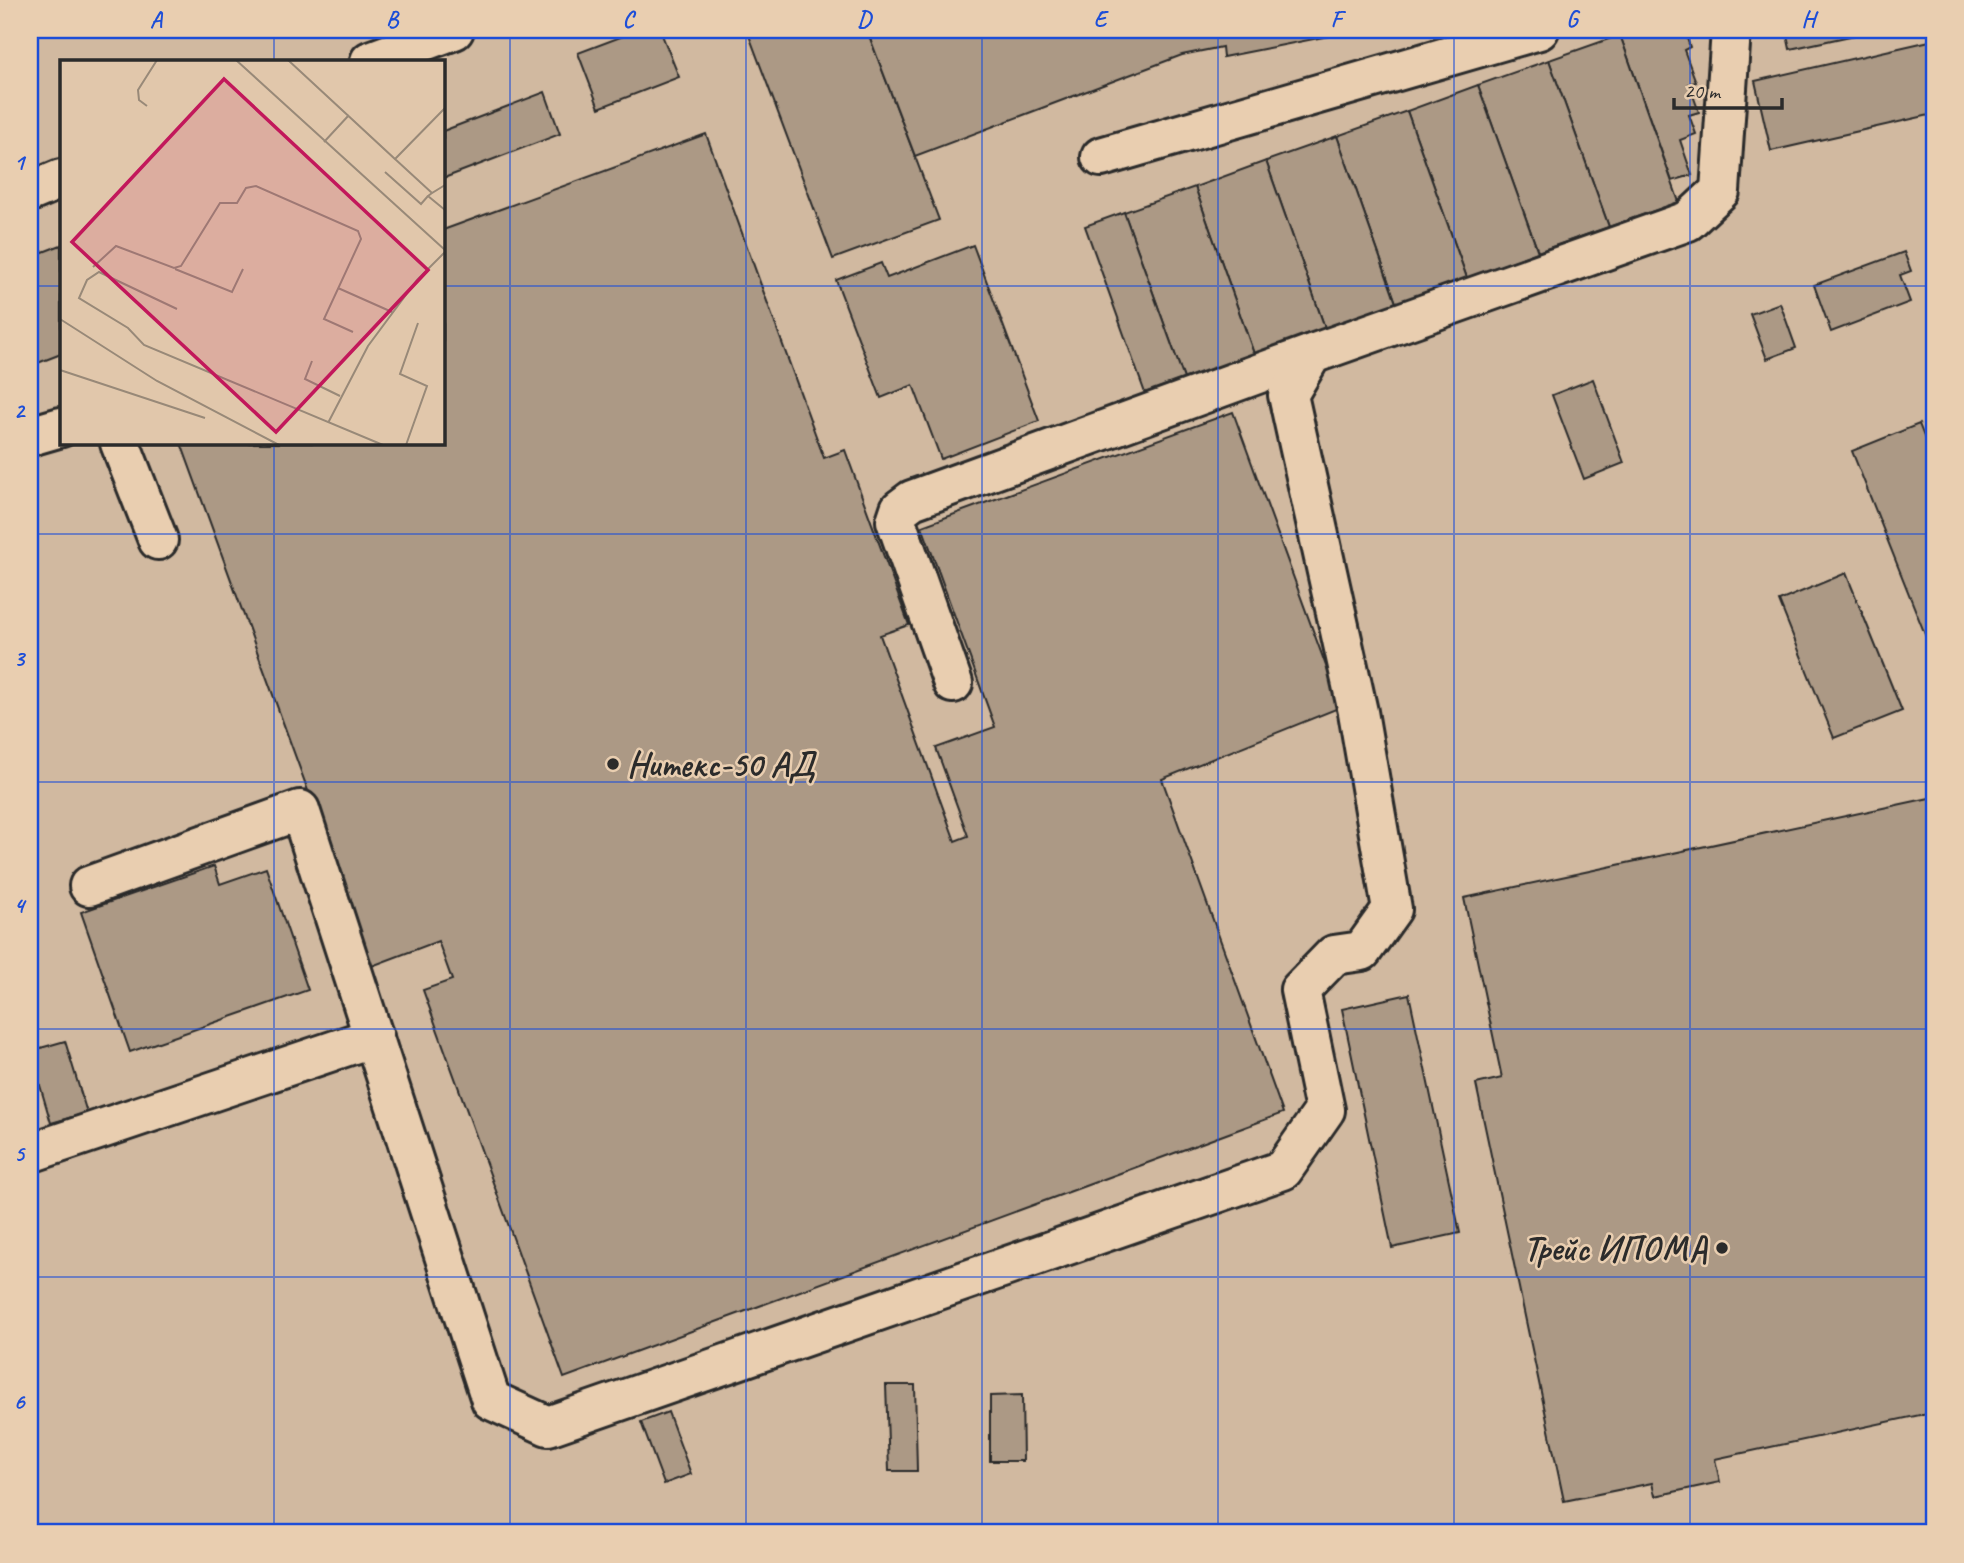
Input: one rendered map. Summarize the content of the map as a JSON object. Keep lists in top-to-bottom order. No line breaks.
{"places":["Нитекс-50 АД","Трейс ИПОМА"],"scale_bar":"20 m","grid":{"columns":["A","B","C","D","E","F","G","H"],"rows":["1","2","3","4","5","6"]}}
